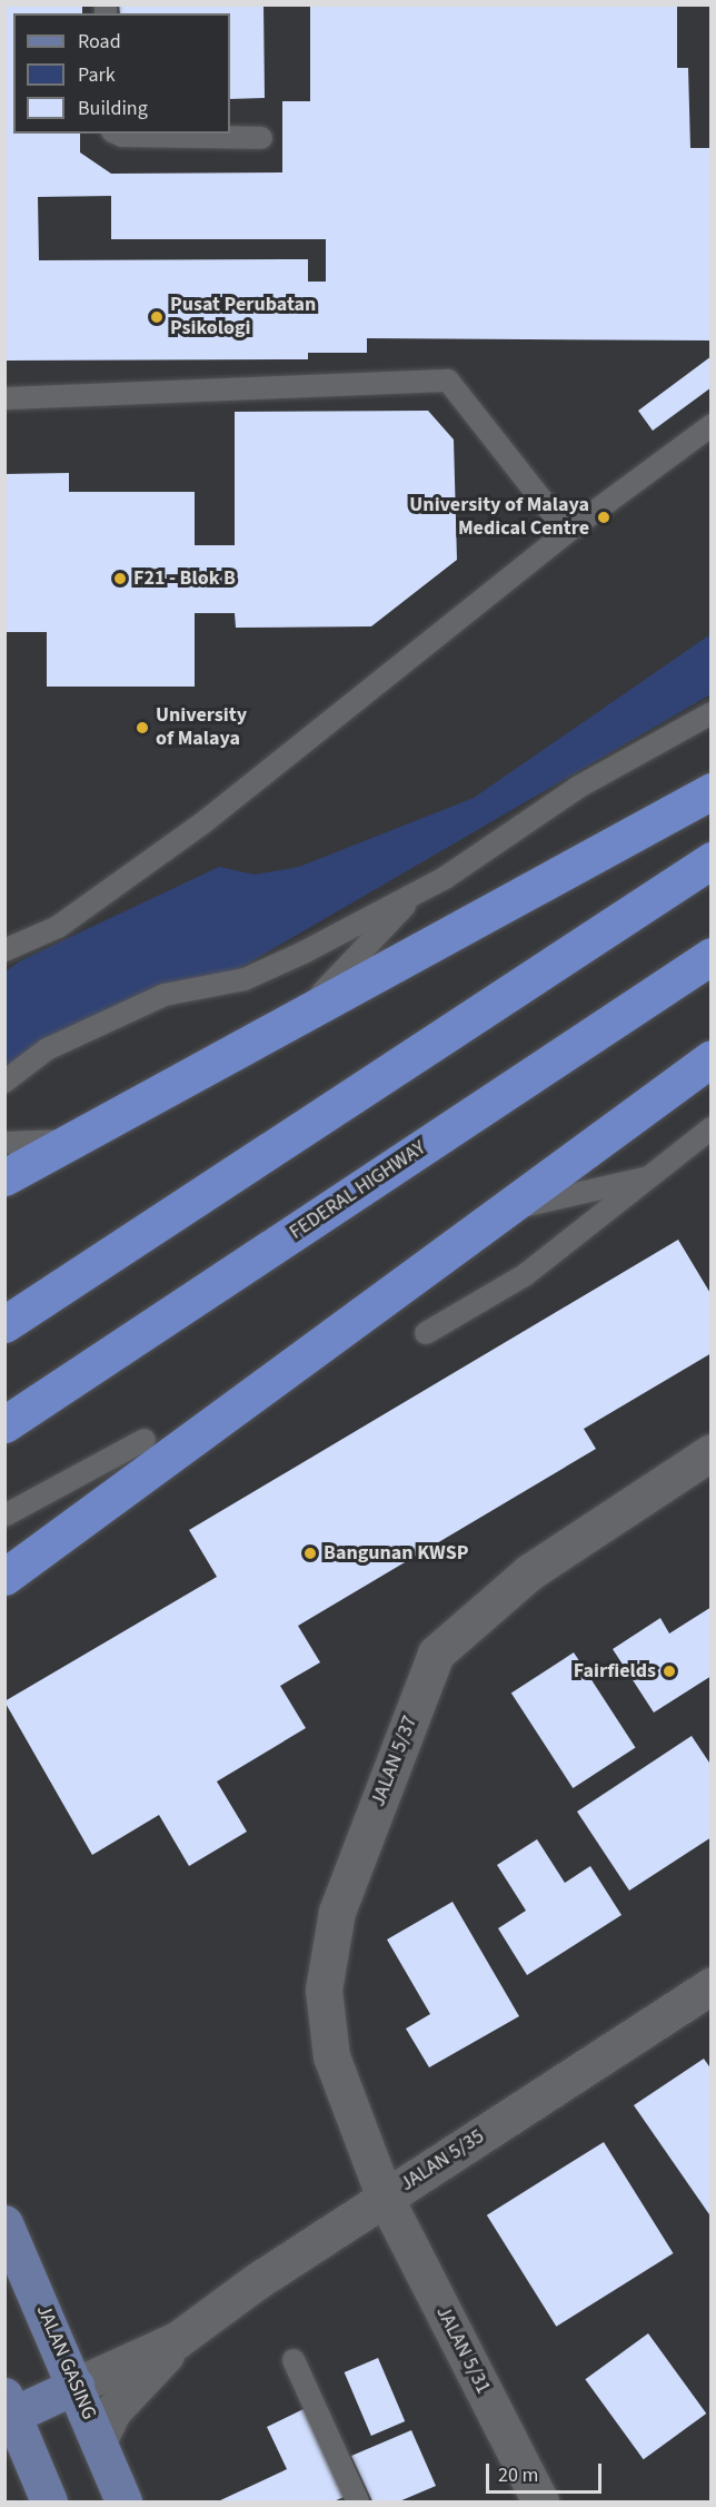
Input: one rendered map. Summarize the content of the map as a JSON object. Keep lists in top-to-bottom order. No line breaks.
{"streets":{"highway":["FEDERAL HIGHWAY"],"main road":["JALAN GASING"],"street":["JALAN 5/37","JALAN 5/35","JALAN 5/31"]},"crossings":[["JALAN 5/37","JALAN 5/35"],["JALAN 5/37","JALAN 5/31"],["JALAN 5/35","JALAN 5/31"],["JALAN 5/35","JALAN GASING"]],"places":["Pusat Perubatan Psikologi","University of Malaya Medical Centre","F21 - Blok B","University of Malaya","Bangunan KWSP","Fairfields"],"legend":["Road","Park","Building"],"scale_bar":"20 m"}
